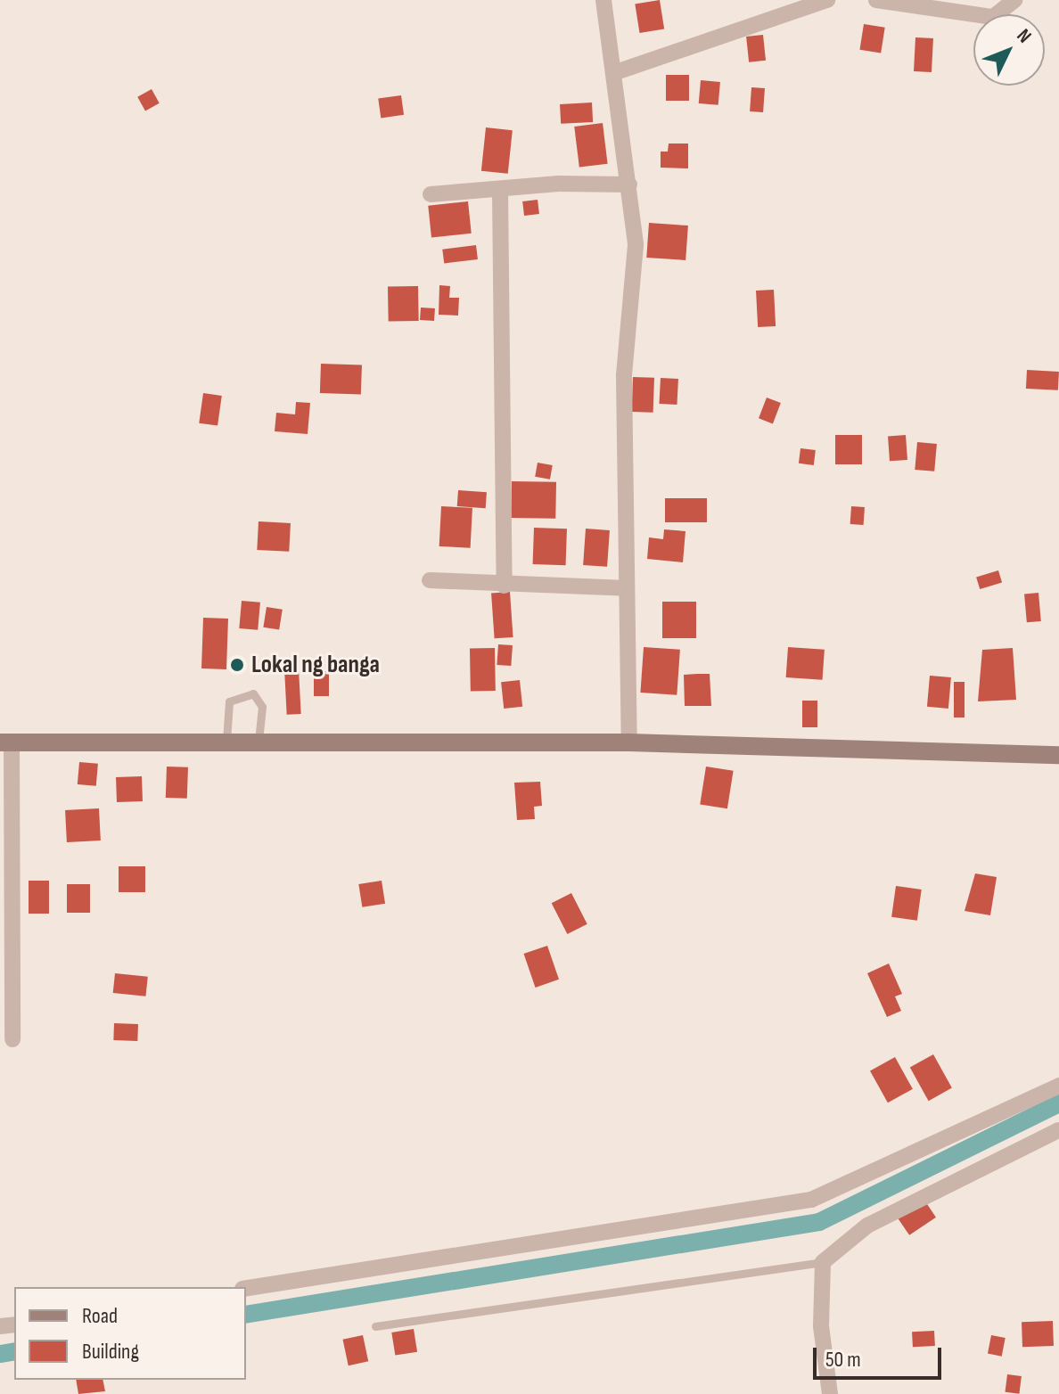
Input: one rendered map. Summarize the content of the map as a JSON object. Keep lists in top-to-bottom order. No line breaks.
{"places":["Lokal ng banga"],"legend":["Road","Building"],"scale_bar":"50 m","north":"top right"}
